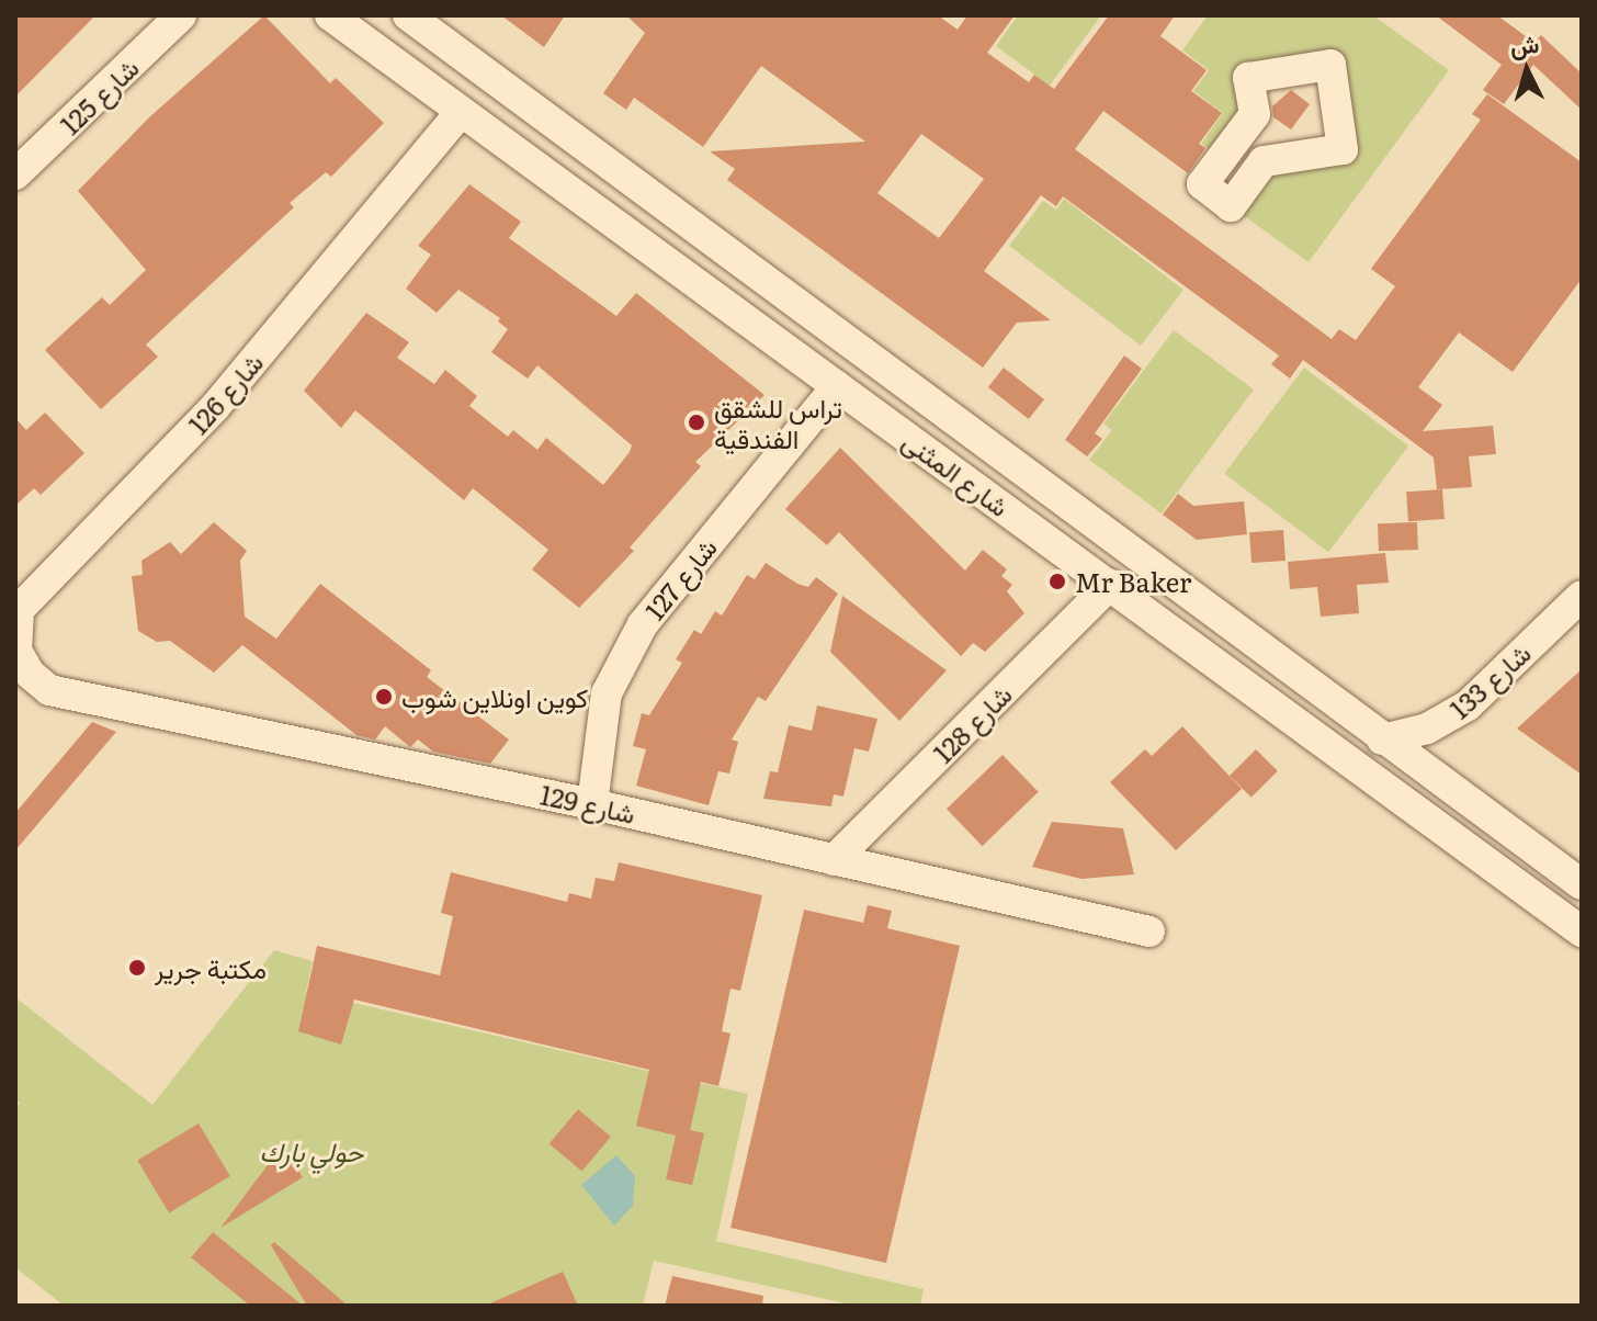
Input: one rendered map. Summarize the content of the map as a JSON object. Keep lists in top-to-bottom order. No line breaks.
{"streets":{"street":["شارع 125","شارع 126","شارع المثنى","شارع 127","شارع 133","شارع 128","شارع 129"]},"crossings":[["شارع 126","شارع المثنى"],["شارع 126","شارع 129"],["شارع المثنى","شارع 127"],["شارع المثنى","شارع 133"],["شارع المثنى","شارع 128"],["شارع 127","شارع 129"],["شارع 128","شارع 129"]],"parks":["حولي بارك"],"places":["تراس للشقق الفندقية","Mr Baker","كوين اونلاين شوب","مكتبة جرير"],"north":"top"}
